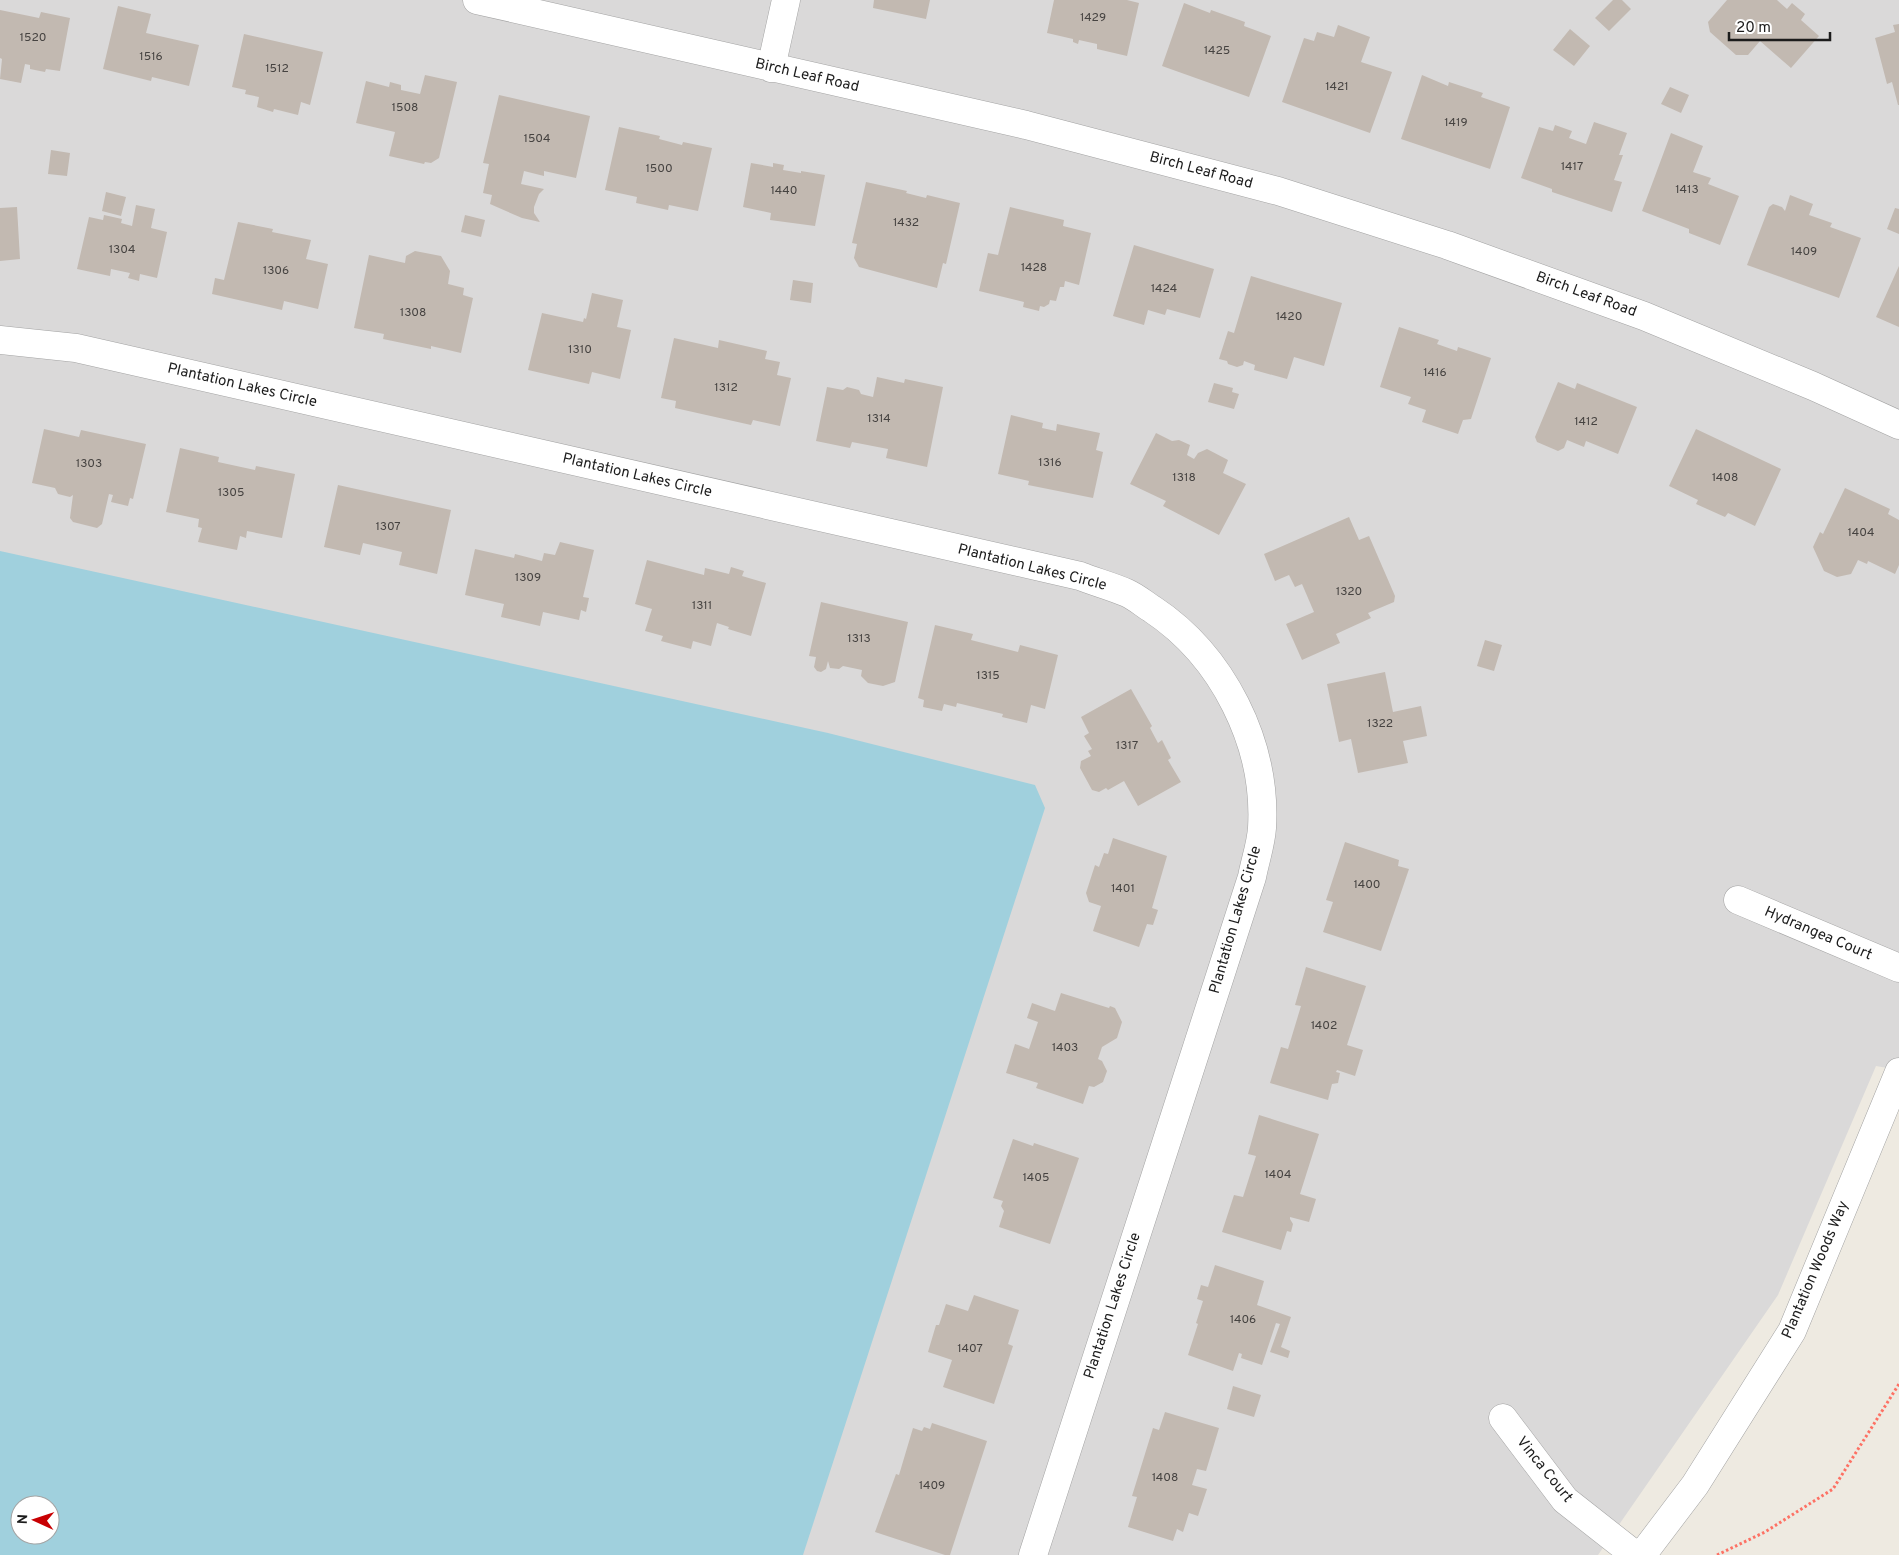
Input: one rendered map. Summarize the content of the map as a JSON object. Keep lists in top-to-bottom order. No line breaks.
{"streets":{"street":["Birch Leaf Road","Plantation Lakes Circle","Hydrangea Court","Plantation Woods Way","Vinca Court"]},"house_numbers":["1429","1520","1425","1516","1512","1421","1508","1419","1504","1417","1500","1413","1440","1432","1304","1409","1428","1306","1424","1308","1420","1310","1416","1312","1314","1412","1316","1303","1318","1408","1305","1307","1404","1309","1320","1311","1313","1315","1322","1317","1400","1401","1402","1403","1404","1405","1406","1407","1408","1409"],"scale_bar":"20 m","north":"left"}
